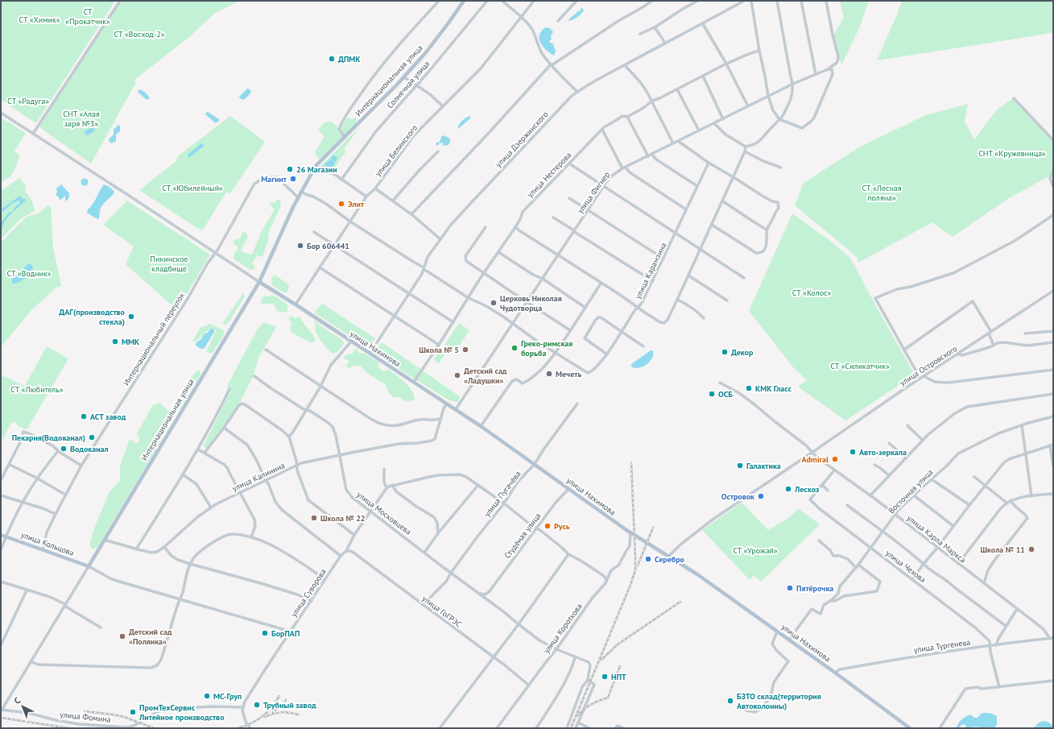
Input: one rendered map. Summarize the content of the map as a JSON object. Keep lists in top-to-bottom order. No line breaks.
{"streets":{"main road":["Интернациональная улица","улица Нахимова","улица Кольцова"],"street":["Солнечная улица","улица Дзержинского","улица Белинского","улица Нестерова","улица Фигнер","улица Карамзина","Интернациональный переулок","улица Островского","улица Калинина","Восточная улица","улица Пугачёва","улица Московцева","Студёная улица","улица Карла Маркса","улица Чехова","улица Суворова","улица ГоГРЭС","улица Короткова","улица Тургенева","улица Фомина"]},"crossings":[["Интернациональная улица","Интернациональный переулок"],["Интернациональная улица","улица Нахимова"],["Интернациональная улица","улица Калинина"],["Интернациональная улица","улица Кольцова"],["Интернациональная улица","улица Фомина"],["улица Дзержинского","улица Нахимова"],["улица Белинского","улица Нахимова"],["улица Нестерова","улица Нахимова"],["улица Фигнер","улица Нахимова"],["Интернациональный переулок","улица Кольцова"],["улица Нахимова","улица Островского"],["улица Нахимова","Восточная улица"],["улица Нахимова","улица Пугачёва"],["улица Нахимова","Студёная улица"],["улица Нахимова","улица Короткова"],["улица Нахимова","улица Тургенева"],["улица Островского","улица Карла Маркса"],["улица Калинина","улица Московцева"],["Восточная улица","улица Карла Маркса"],["Восточная улица","улица Чехова"],["улица Пугачёва","улица Московцева"],["улица Пугачёва","улица Суворова"],["улица Пугачёва","улица ГоГРЭС"],["улица Московцева","улица Суворова"],["улица Московцева","улица Короткова"],["Студёная улица","улица Суворова"],["улица Карла Маркса","улица Тургенева"],["улица Чехова","улица Тургенева"],["улица Суворова","улица ГоГРЭС"],["улица Суворова","улица Короткова"],["улица Суворова","улица Фомина"],["улица ГоГРЭС","улица Короткова"]],"parks":["СТ «Прокатчик»","СТ «Химик»","СТ «Восход-2»","СТ «Радуга»","СНТ «Алая заря №3»","СНТ «Кружевница»","СТ «Юбилейный»","СТ «Лесная поляна»","Пикинское кладбище","СТ «Водник»","СТ «Колос»","СТ «Силикатчик»","СТ «Любитель»","СТ «Урожай»"],"places":["ДПМК","26 Магазин","Магнит","Элит","Бор 606441","Церковь Николая Чудотворца","ДАГ(производство стекла)","ММК","Греко-римская борьба","Школа № 5","Декор","Мечеть","Детский сад «Ладушки»","КМК Гласс","ОСБ","АСТ завод","Пекарня(Водоканал)","Водоканал","Авто-зеркала","Admiral","Галактика","Лесхоз","Островок","Школа № 22","Русь","Школа № 11","Серебро","Пятёрочка","БорПАП","Детский сад «Полянка»","НПТ","МС-Груп","БЗТО склад(территория Автоколонны)","Трубный завод","ПромТехСервис Литейное производство"],"north":"top left"}
